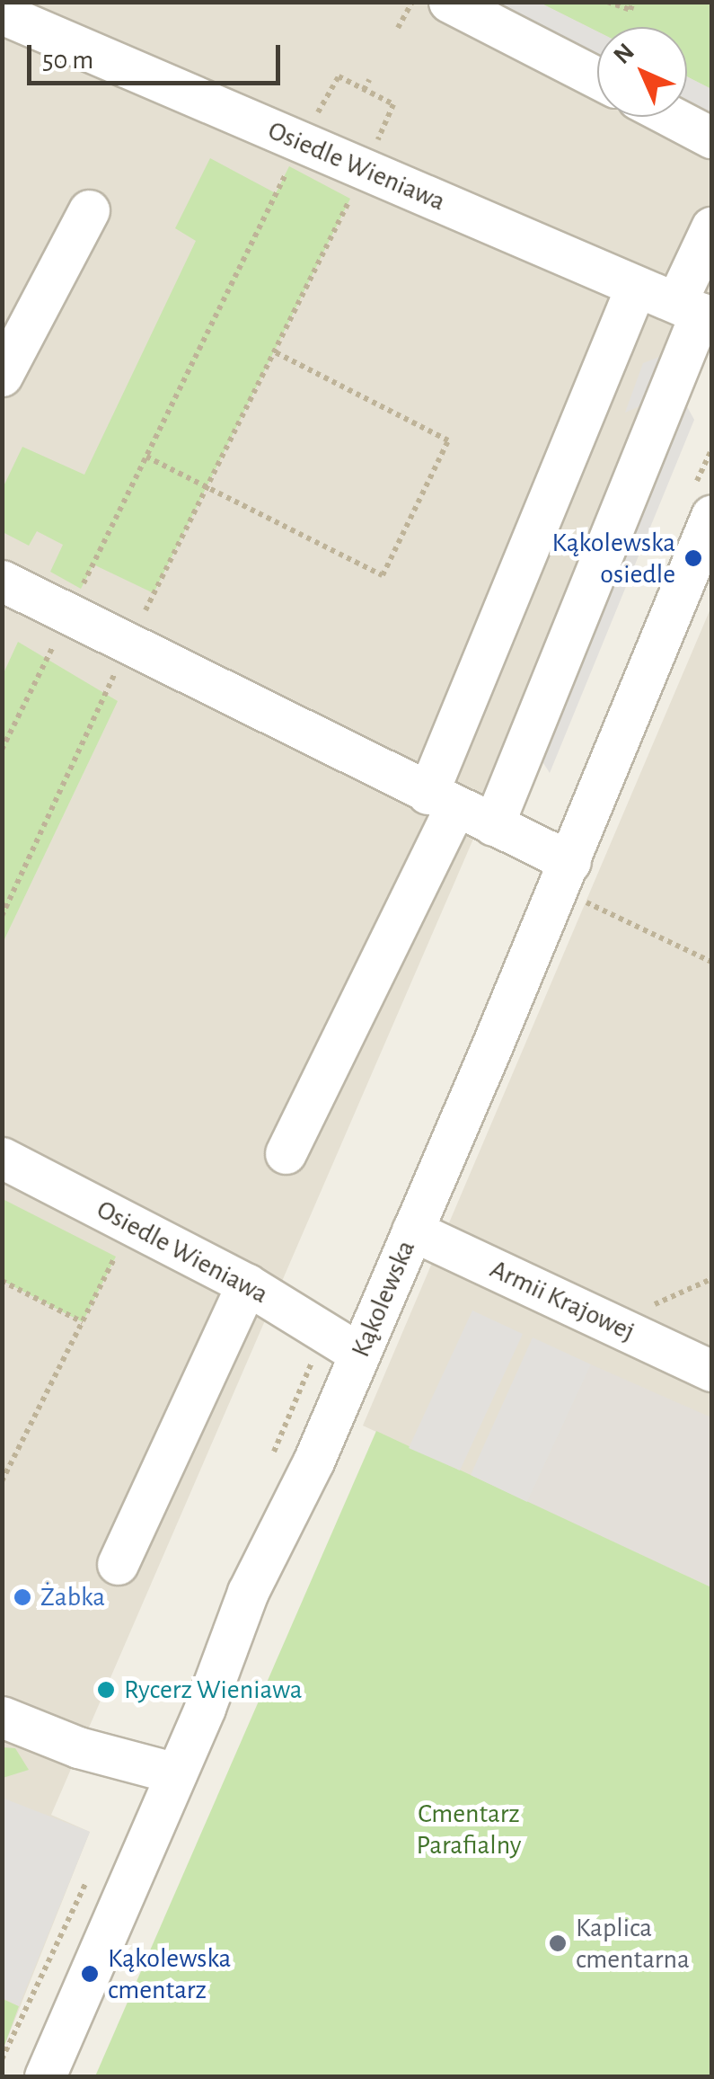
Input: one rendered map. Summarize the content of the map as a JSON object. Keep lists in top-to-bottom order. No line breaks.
{"streets":{"street":["Osiedle Wieniawa","Kąkolewska","Armii Krajowej"]},"crossings":[["Osiedle Wieniawa","Kąkolewska"],["Kąkolewska","Armii Krajowej"]],"parks":["Cmentarz Parafialny"],"places":["Kąkolewska osiedle","Żabka","Rycerz Wieniawa","Kaplica cmentarna","Kąkolewska cmentarz"],"scale_bar":"50 m","north":"top left"}
